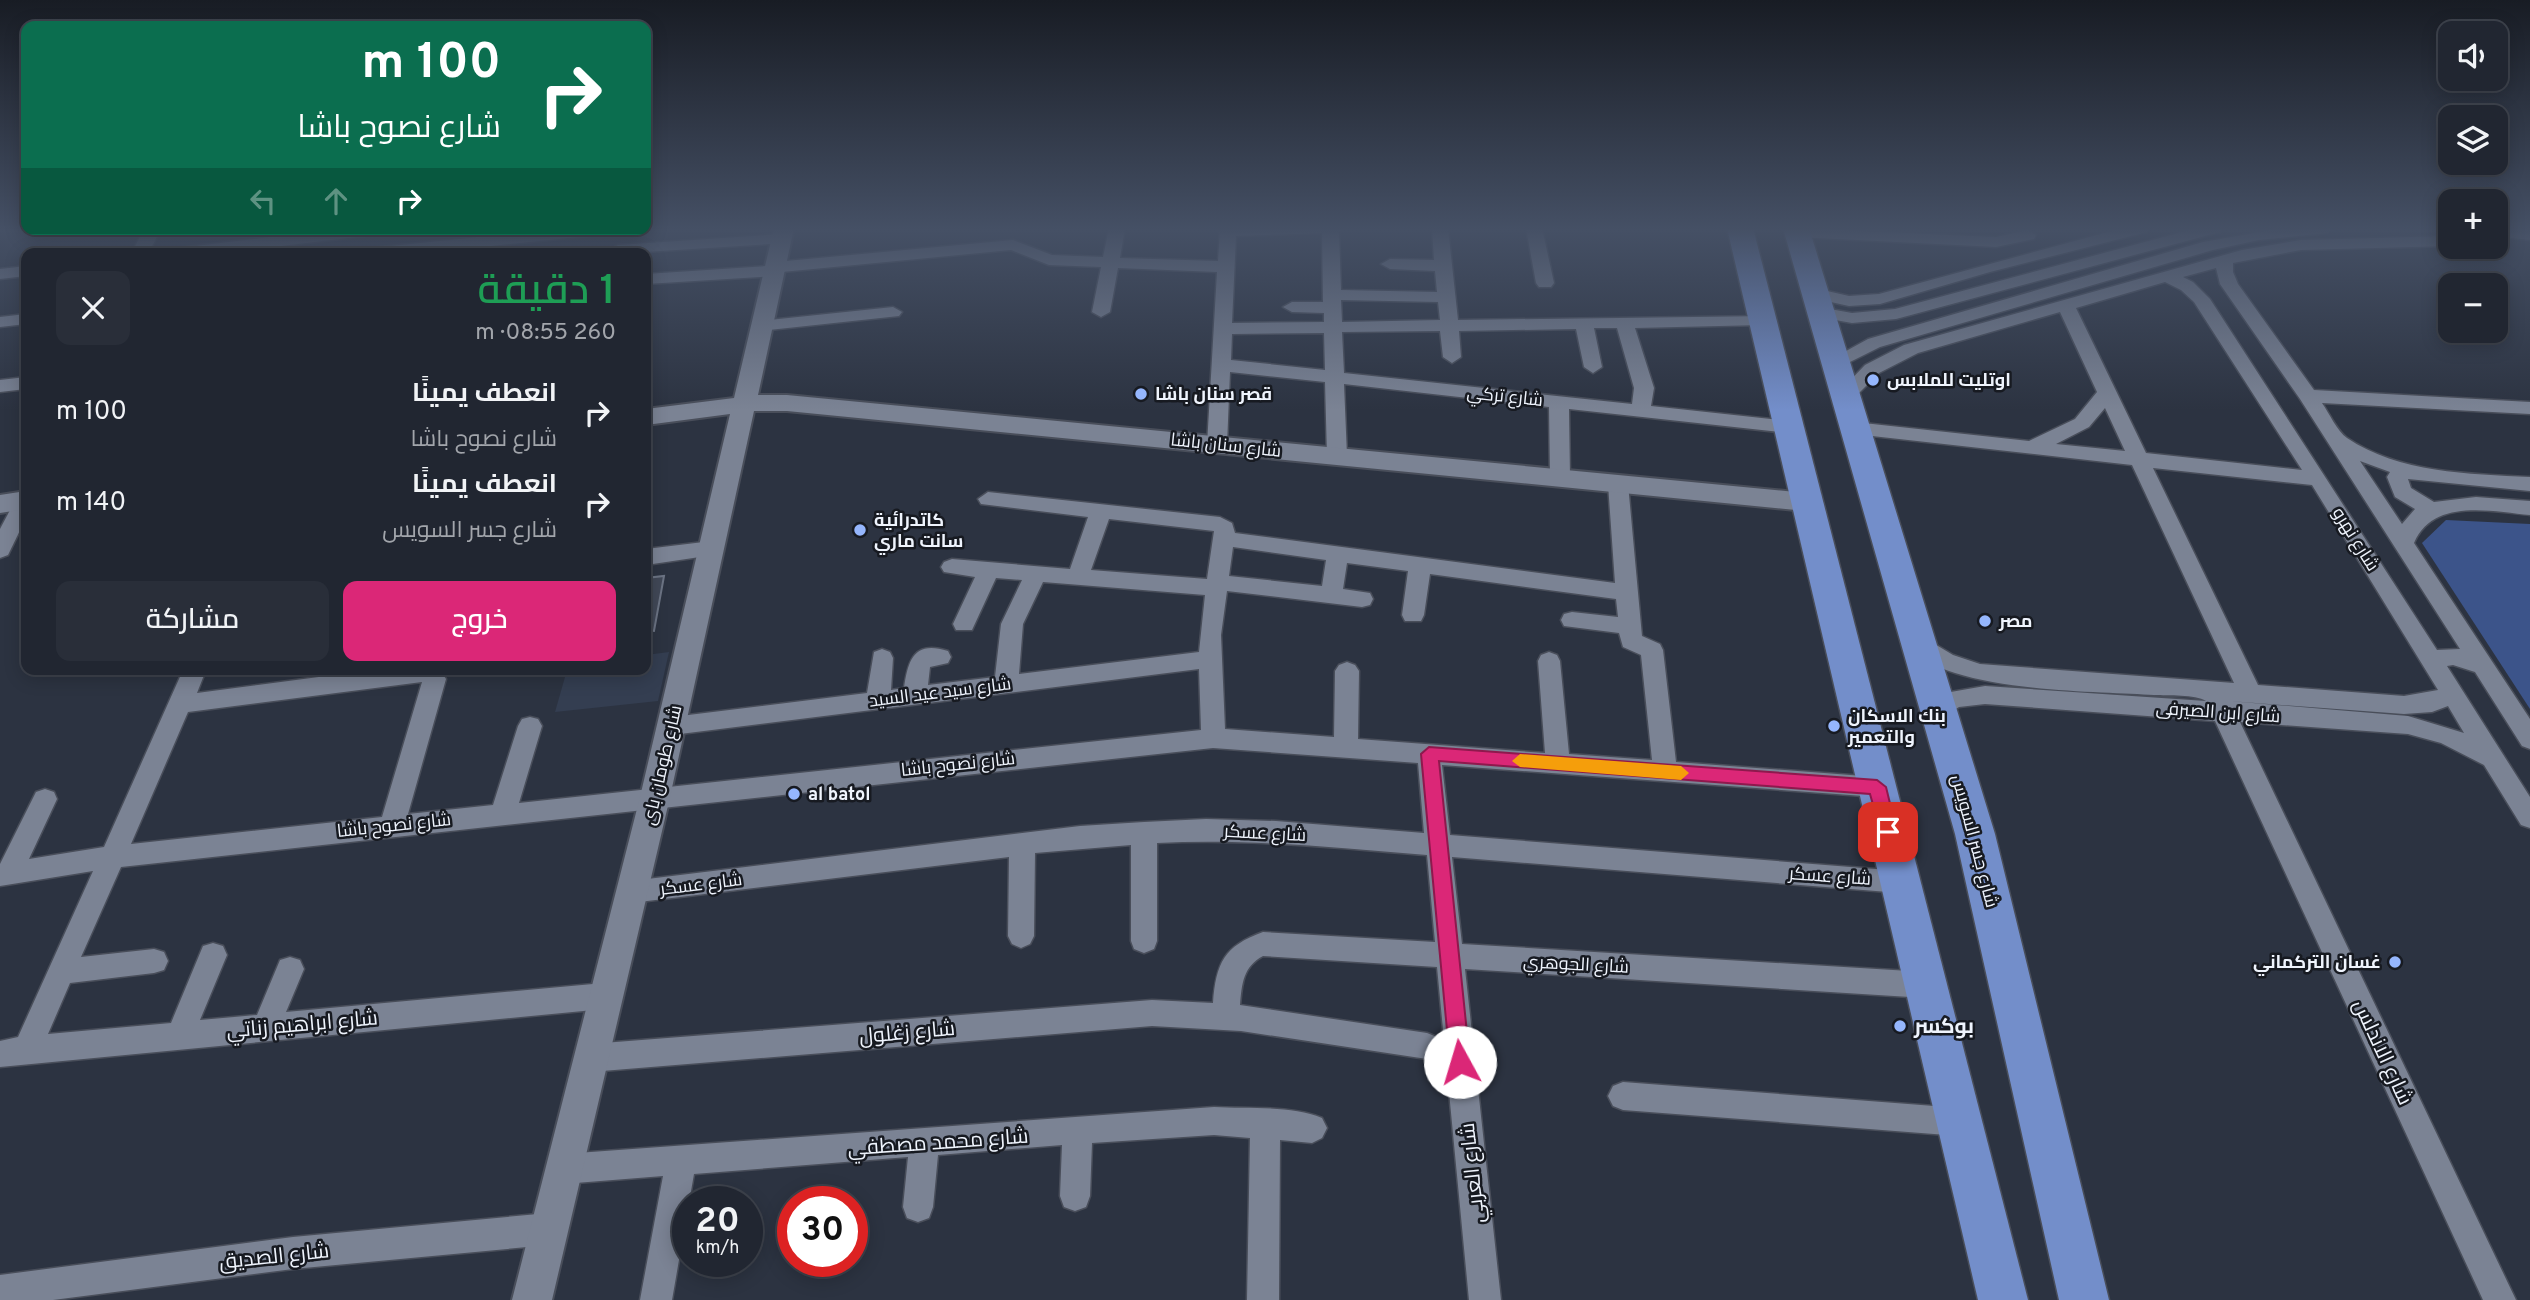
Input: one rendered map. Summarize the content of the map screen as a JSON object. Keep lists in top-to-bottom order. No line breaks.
{"streets":{"main road":["شارع جسر السويس"],"street":["شارع تركي","شارع سنان باشا","شارع نهرو","شارع سيد عيد السيد","شارع ابن الصيرفى","شارع نصوح باشا","شارع طومان باى","شارع عسكر","شارع الجوهري","شارع ابراهيم زناتي","شارع زغلول","شارع الاندلس","شارع محمد مصطفي","شارع العربي","شارع الصديق"]},"crossings":[["شارع سنان باشا","شارع طومان باى"],["شارع نهرو","شارع ابن الصيرفى"],["شارع سيد عيد السيد","شارع طومان باى"],["شارع ابن الصيرفى","شارع جسر السويس"],["شارع ابن الصيرفى","شارع الاندلس"],["شارع نصوح باشا","شارع طومان باى"],["شارع نصوح باشا","شارع العربي"],["شارع طومان باى","شارع عسكر"],["شارع طومان باى","شارع ابراهيم زناتي"],["شارع طومان باى","شارع زغلول"],["شارع طومان باى","شارع محمد مصطفي"],["شارع طومان باى","شارع الصديق"],["شارع عسكر","شارع العربي"],["شارع الجوهري","شارع زغلول"],["شارع الجوهري","شارع العربي"]],"places":["اوتليت للملابس","قصر سنان باشا","كاتدرائية سانت ماري","مصر","بنك الاسكان والتعمير","al batol","غسان التركماني","بوكسر"],"page":{"map_buttons":["+","−"],"turn":["100 m","شارع نصوح باشا"],"heading":["1 دقيقة","260 m · 08:55"],"list":[{"name":"انعطف يمينًا","note":"شارع نصوح باشا","value":"100 m"},{"name":"انعطف يمينًا","note":"شارع جسر السويس","value":"140 m"}],"buttons":["خروج","مشاركة"],"speed":"20 km/h","limit":"30"}}
